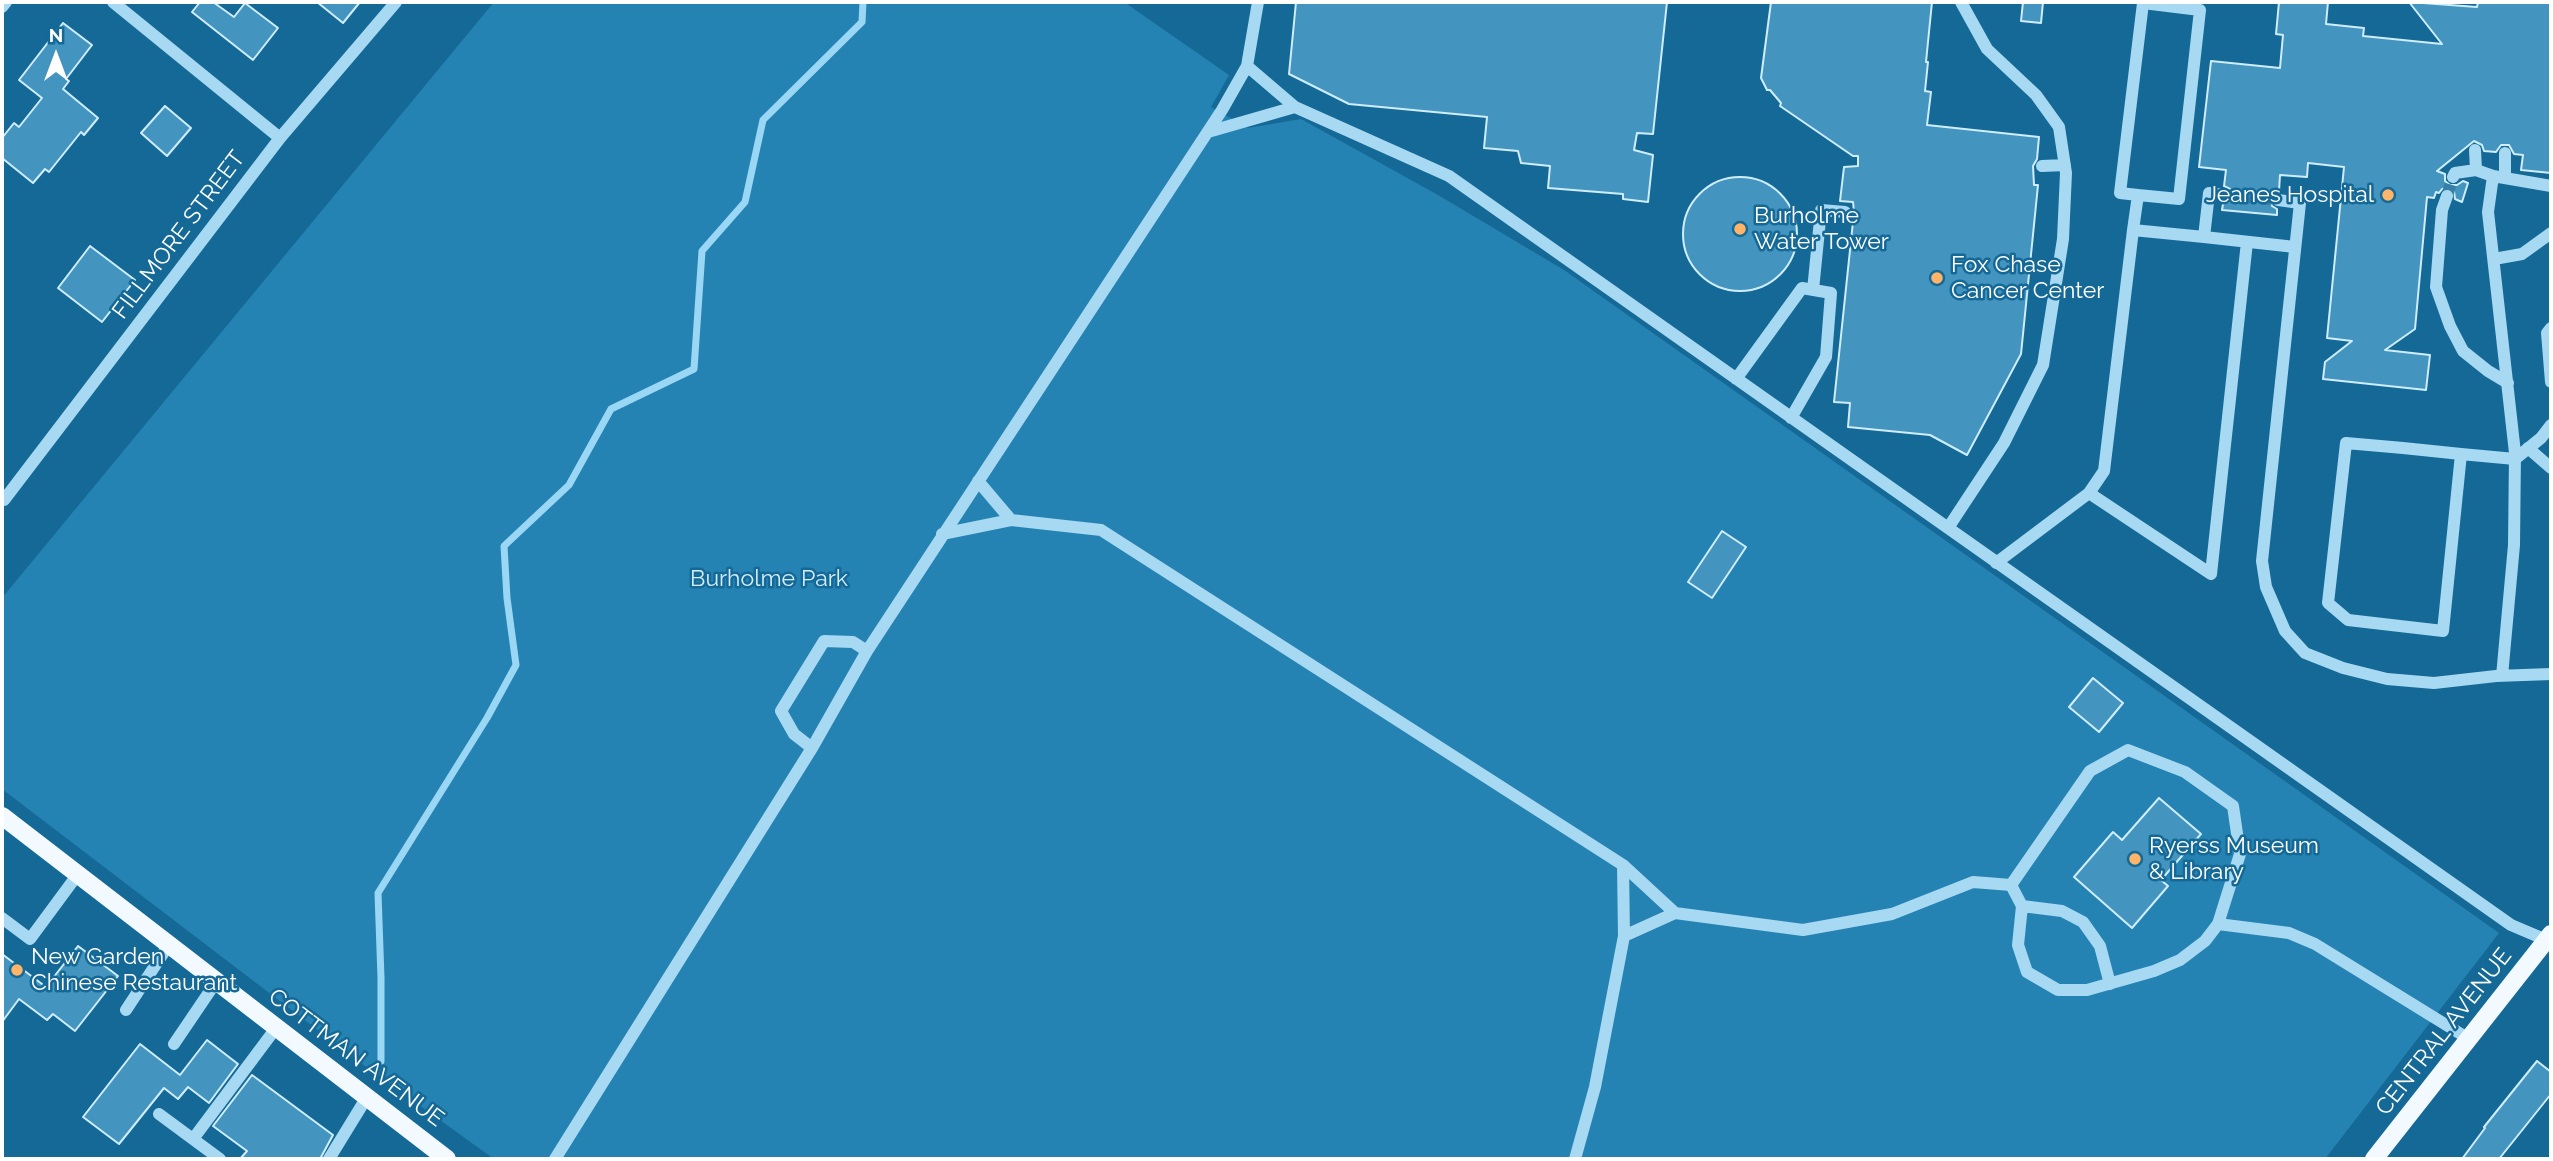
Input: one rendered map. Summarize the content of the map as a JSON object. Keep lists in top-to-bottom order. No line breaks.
{"streets":{"main road":["CENTRAL AVENUE","COTTMAN AVENUE"],"street":["FILLMORE STREET"]},"parks":["Burholme Park"],"places":["Jeanes Hospital","Burholme Water Tower","Fox Chase Cancer Center","Ryerss Museum & Library","New Garden Chinese Restaurant"],"north":"top"}
